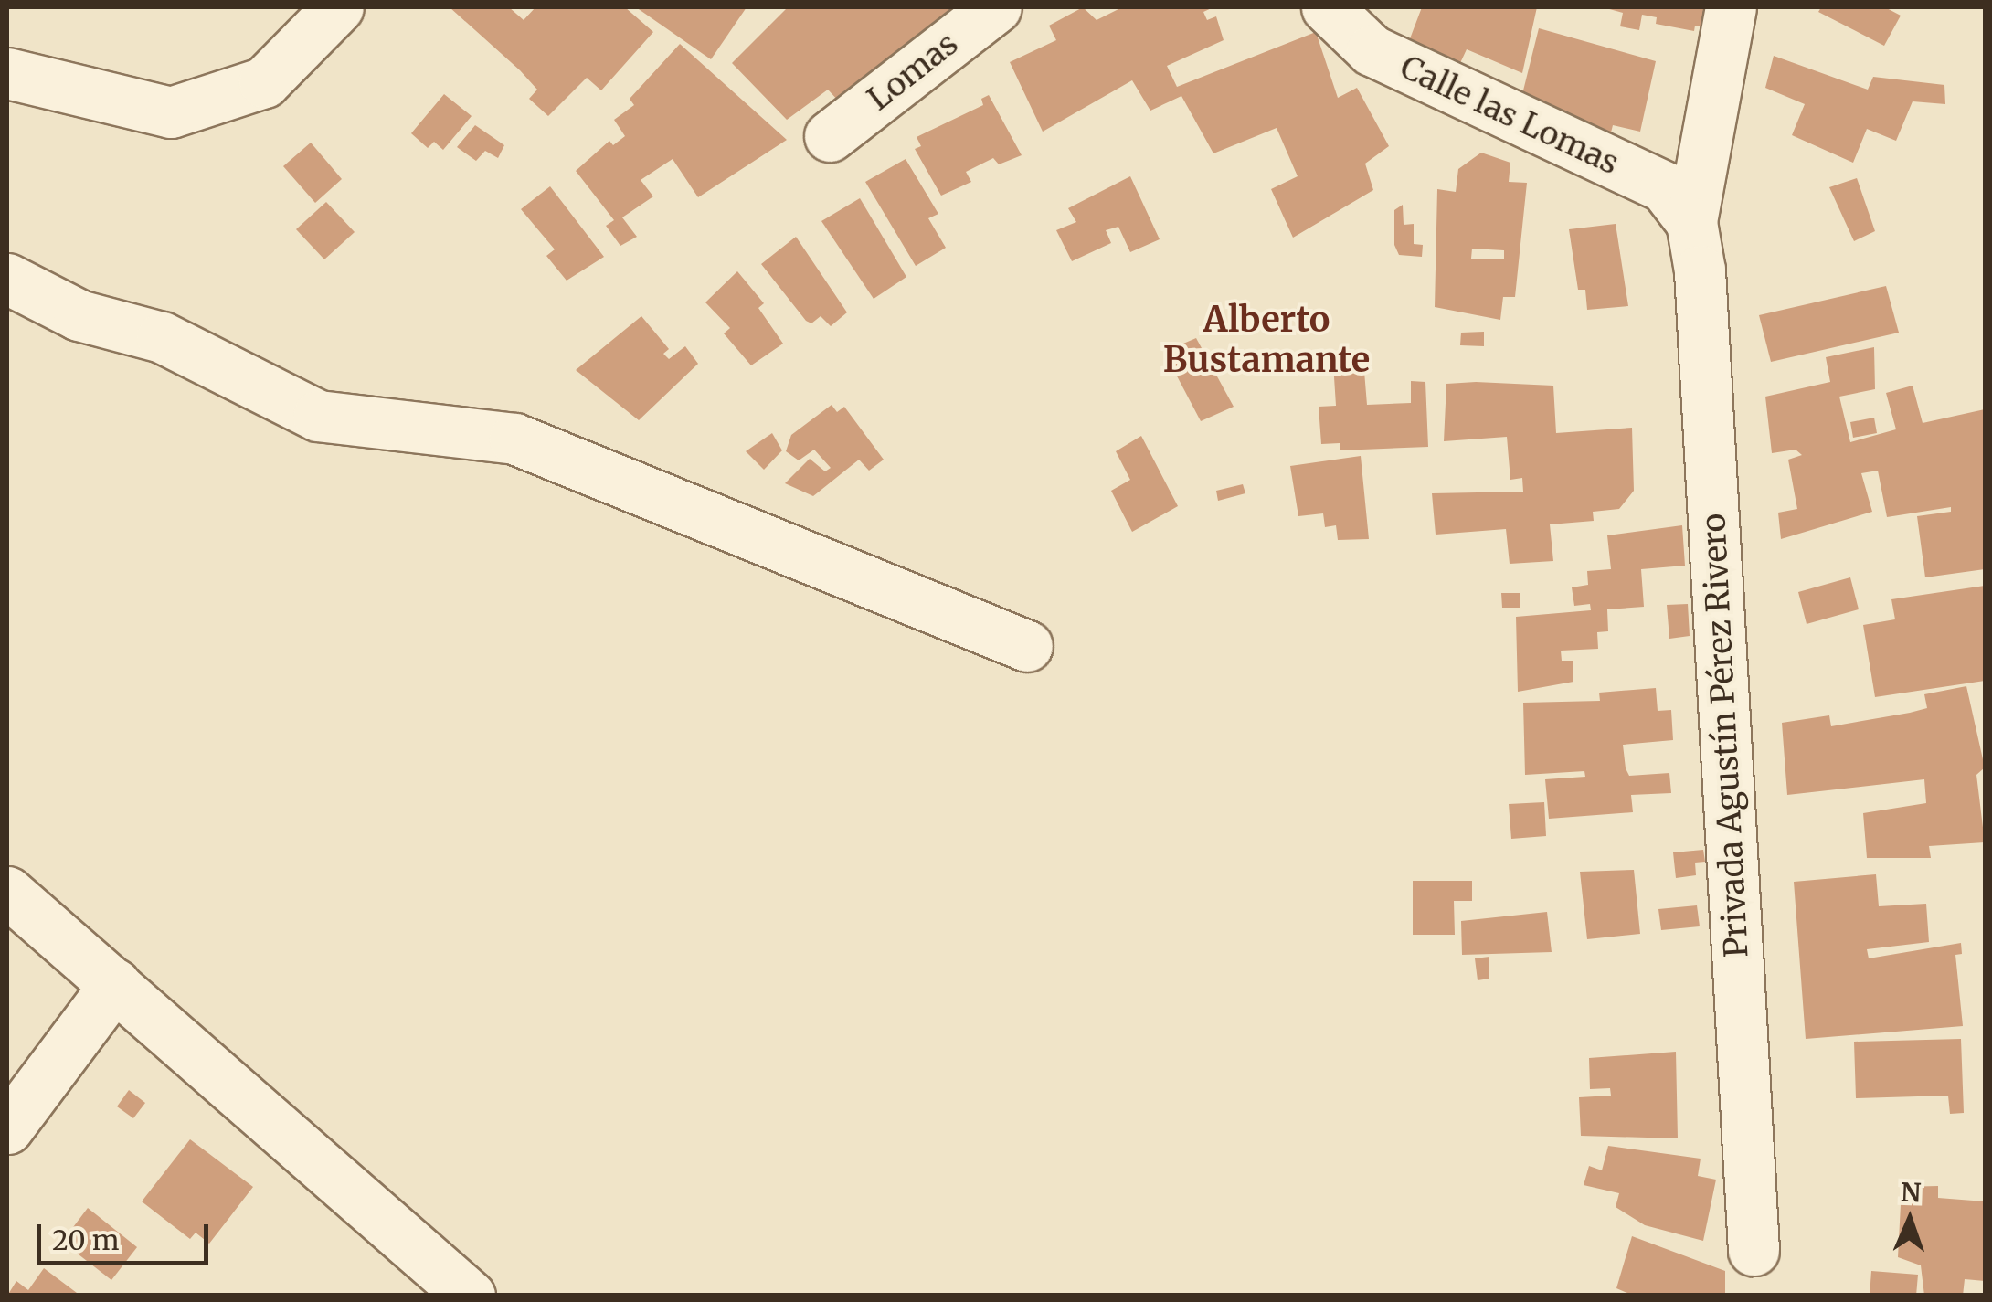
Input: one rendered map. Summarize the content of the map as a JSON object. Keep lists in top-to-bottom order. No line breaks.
{"streets":{"street":["Lomas","Calle las Lomas","Privada Agustín Pérez Rivero"]},"crossings":[["Calle las Lomas","Privada Agustín Pérez Rivero"]],"districts":["Alberto Bustamante"],"scale_bar":"20 m","north":"top"}
